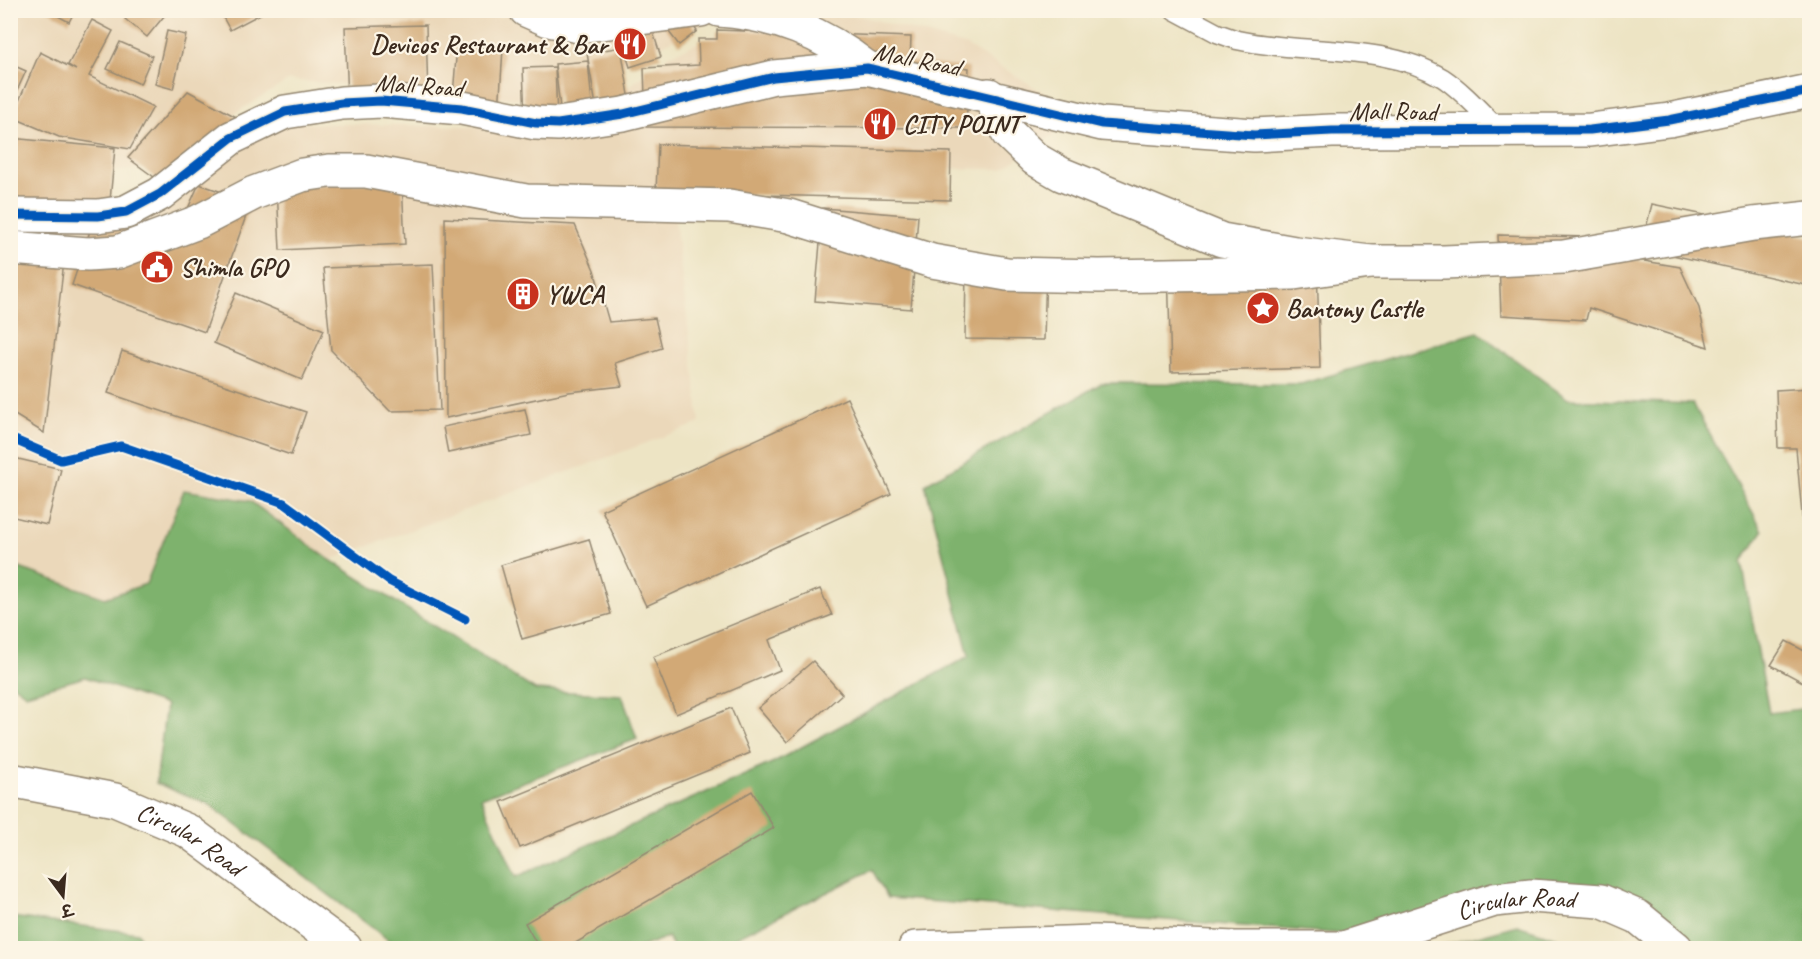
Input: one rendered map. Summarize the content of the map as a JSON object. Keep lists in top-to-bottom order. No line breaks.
{"streets":{"street":["Mall Road","Circular Road"]},"places":{"restaurant":["Devicos Restaurant & Bar","CITY POINT"],"public building":["Shimla GPO"],"building":["YWCA"],"place":["Bantony Castle"]},"north":"bottom"}
